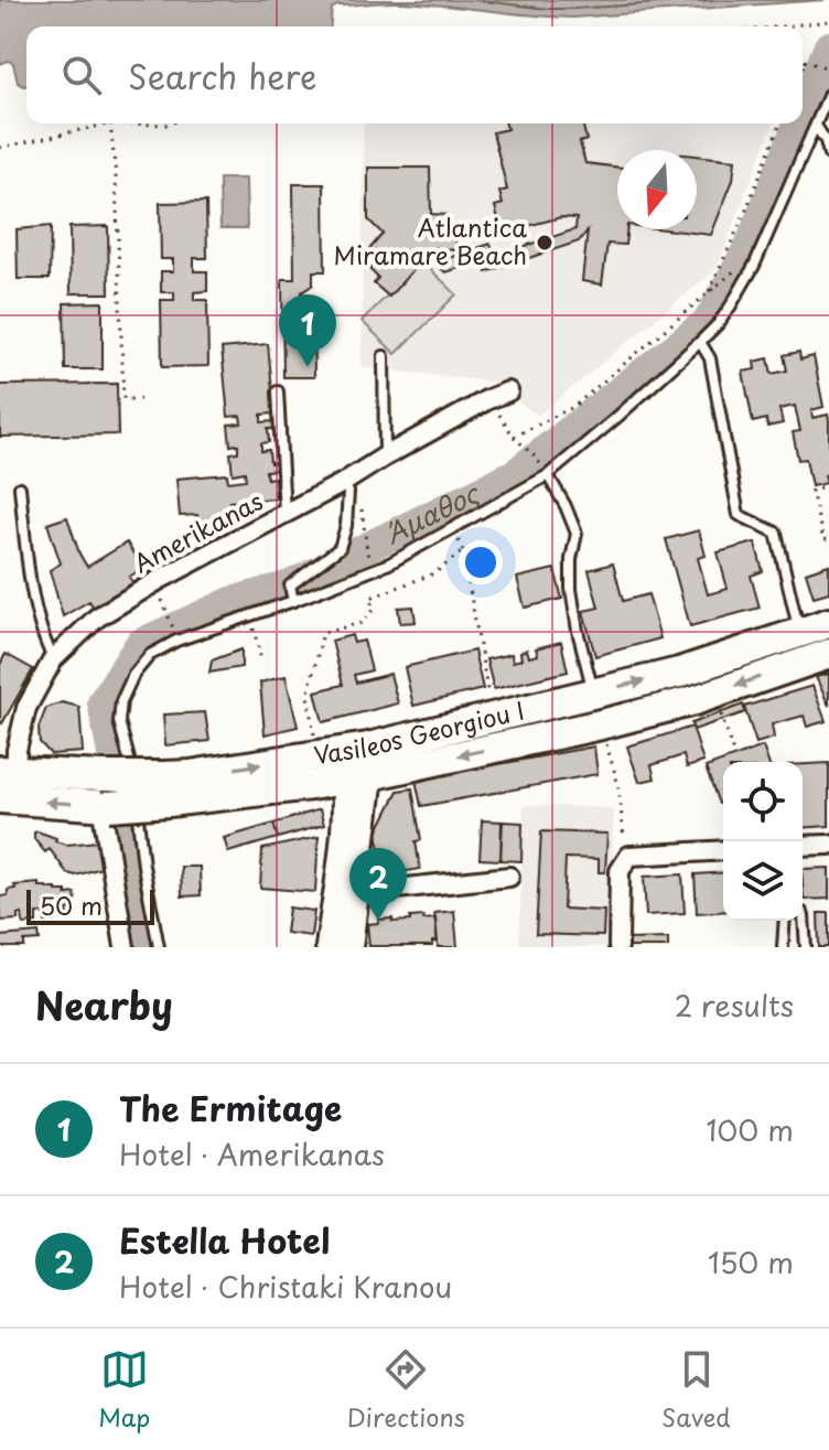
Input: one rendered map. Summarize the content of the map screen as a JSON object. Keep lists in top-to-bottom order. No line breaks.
{"streets":{"main road":["Vasileos Georgiou I"],"street":["Amerikanas"]},"crossings":[["Amerikanas","Vasileos Georgiou I"]],"water":["Άμαθος"],"places":["Atlantica Miramare Beach"],"scale_bar":"50 m","north":"bottom","page":{"search":"Search here","pins":["1","2"],"scale":"50 m","heading":["Nearby","2 results"],"list":[{"mark":"1","name":"The Ermitage","note":"Hotel · Amerikanas","value":"100 m"},{"mark":"2","name":"Estella Hotel","note":"Hotel · Christaki Kranou","value":"150 m"}],"nav":["Map","Directions","Saved"]}}
